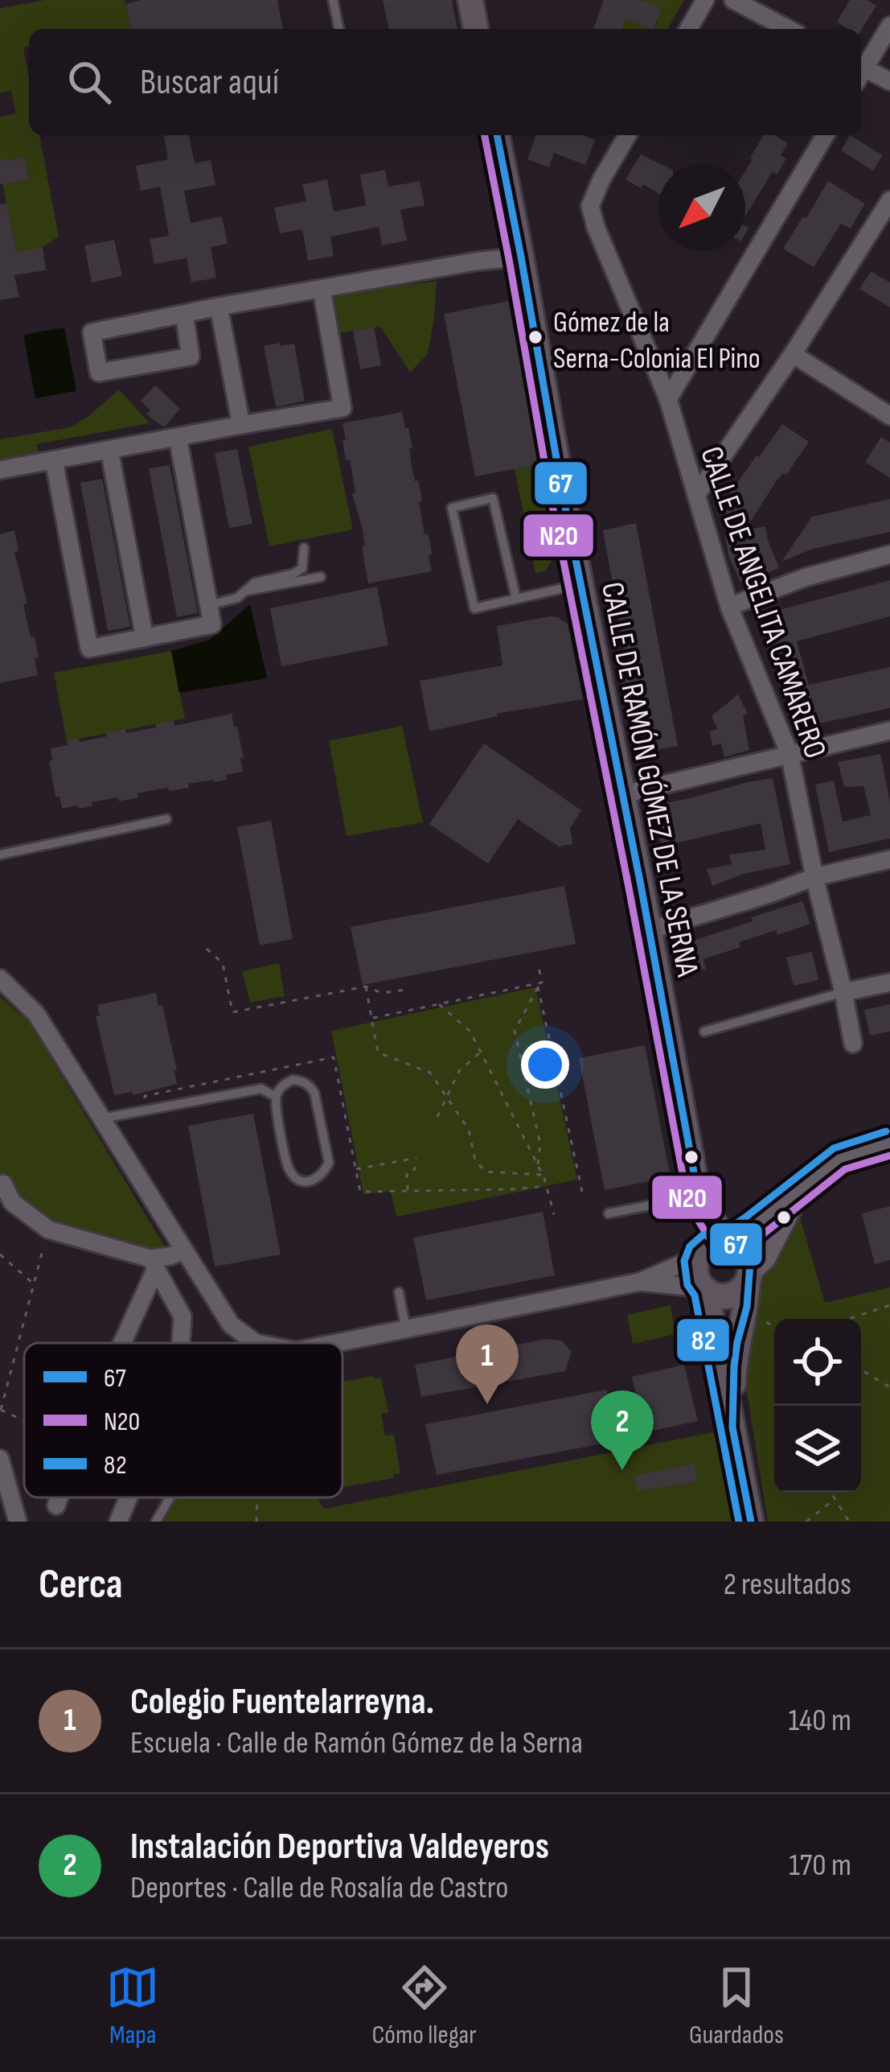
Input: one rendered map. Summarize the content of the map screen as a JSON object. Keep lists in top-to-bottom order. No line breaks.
{"streets":{"street":["CALLE DE ANGELITA CAMARERO","CALLE DE RAMÓN GÓMEZ DE LA SERNA"]},"places":["Gómez de la Serna-Colonia El Pino"],"lines":["transit line 67","transit line N20","transit line 82"],"legend":["67","N20","82"],"north":"bottom left","page":{"search":"Buscar aquí","pins":["1","2"],"heading":["Cerca","2 resultados"],"list":[{"mark":"1","name":"Colegio Fuentelarreyna.","note":"Escuela · Calle de Ramón Gómez de la Serna","value":"140 m"},{"mark":"2","name":"Instalación Deportiva Valdeyeros","note":"Deportes · Calle de Rosalía de Castro","value":"170 m"}],"nav":["Mapa","Cómo llegar","Guardados"]}}
